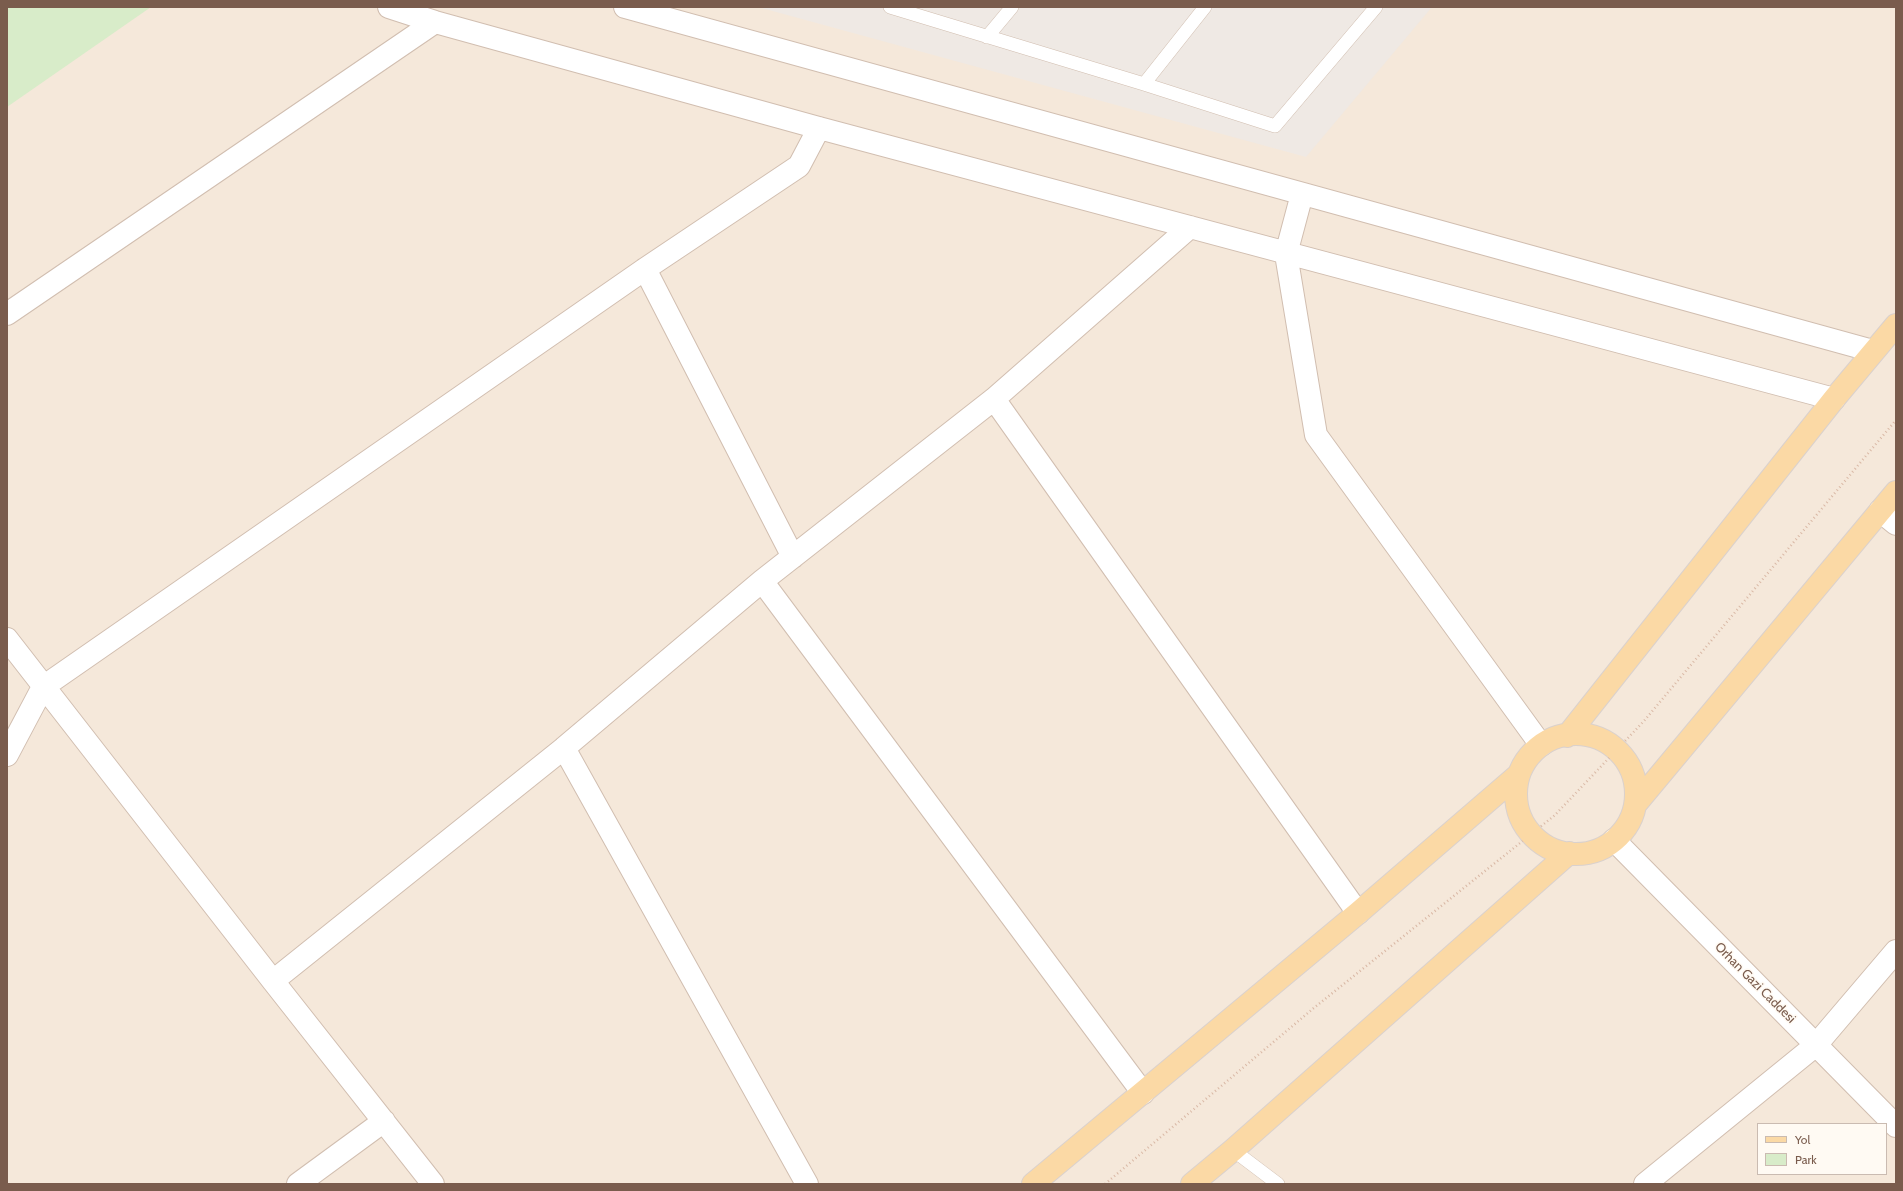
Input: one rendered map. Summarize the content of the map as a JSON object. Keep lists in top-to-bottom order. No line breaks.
{"streets":{"street":["Orhan Gazi Caddesi"]},"legend":["Yol","Park"]}
